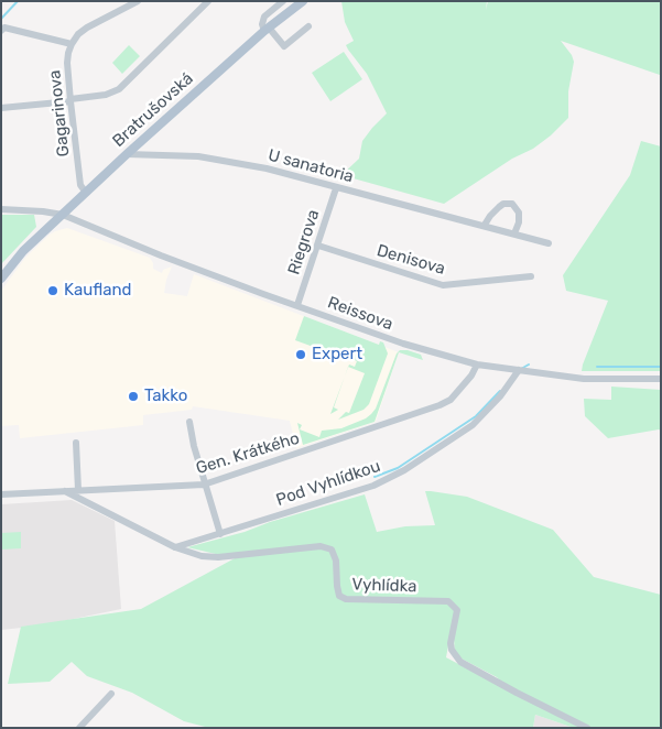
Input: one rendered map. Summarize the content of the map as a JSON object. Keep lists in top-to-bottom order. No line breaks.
{"streets":{"main road":["Bratrušovská"],"street":["Gagarinova","U sanatoria","Riegrova","Denisova","Reissova","Gen. Krátkého","Pod Vyhlídkou","Vyhlídka"]},"crossings":[["Bratrušovská","Gagarinova"],["Bratrušovská","U sanatoria"],["Bratrušovská","Reissova"],["U sanatoria","Riegrova"],["Riegrova","Denisova"],["Riegrova","Reissova"],["Reissova","Gen. Krátkého"],["Reissova","Pod Vyhlídkou"],["Gen. Krátkého","Vyhlídka"],["Pod Vyhlídkou","Vyhlídka"]],"places":["Kaufland","Expert","Takko"]}
